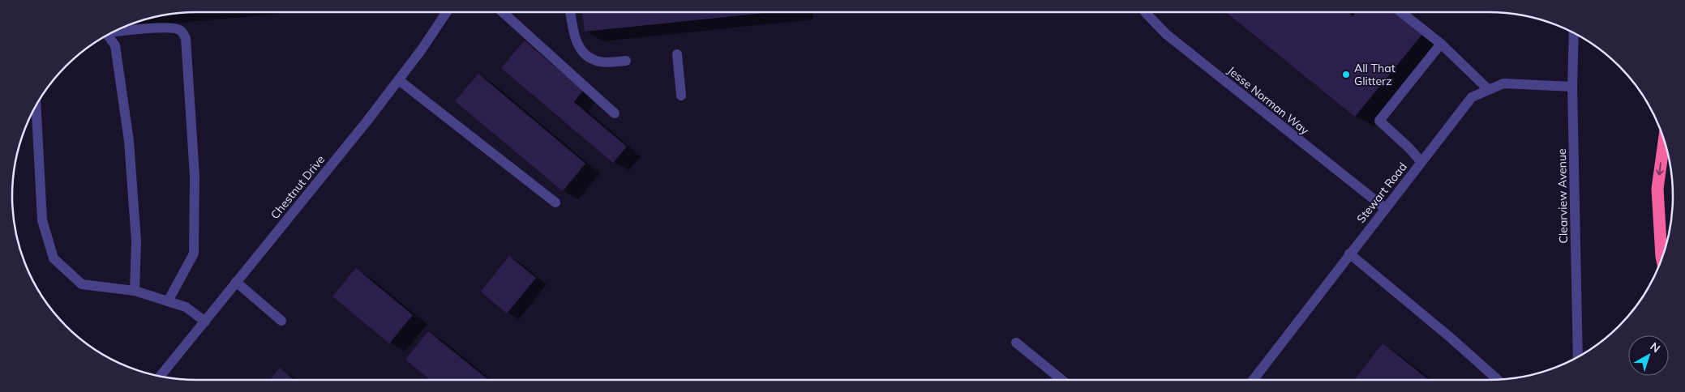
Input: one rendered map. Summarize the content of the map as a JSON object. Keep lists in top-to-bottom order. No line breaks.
{"streets":{"street":["Jesse Norman Way","Chestnut Drive","Stewart Road","Clearview Avenue"]},"crossings":[["Jesse Norman Way","Stewart Road"],["Stewart Road","Clearview Avenue"]],"places":["All That Glitterz"],"north":"top right"}
